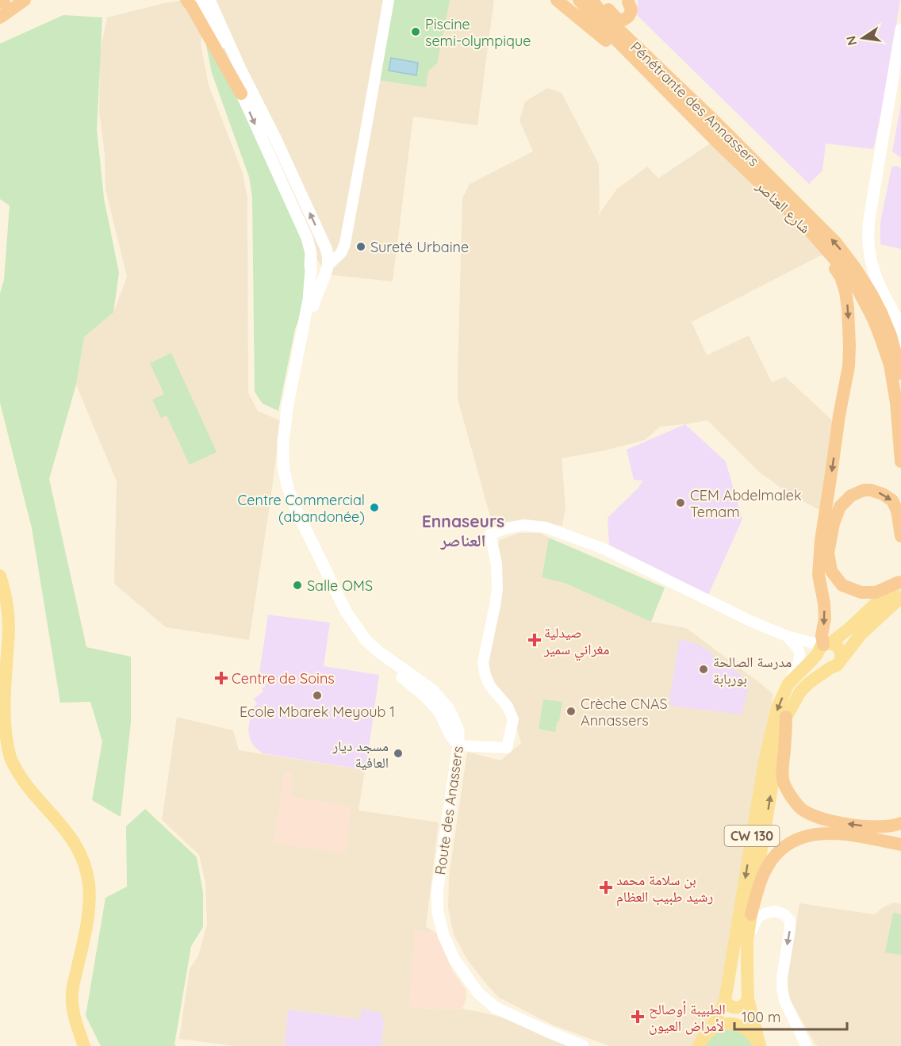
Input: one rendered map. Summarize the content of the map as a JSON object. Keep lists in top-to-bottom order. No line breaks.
{"streets":{"highway":["Pénétrante des Annassers","شارع العناصر"],"main road":["Route des Anassers","CW 130"]},"districts":["Ennaseurs العناصر"],"places":{"other":["Piscine semi-olympique","Sureté Urbaine","CEM Abdelmalek Temam","Centre Commercial (abandonée)","Salle OMS","مدرسة الصالحة بوربابة","Ecole Mbarek Meyoub 1","Crèche CNAS Annassers","مسجد ديار العافية"],"health":["صيدلية مغراني سمير","Centre de Soins","بن سلامة محمد رشيد طبيب العظام","الطبيبة أوصالح لأمراض العيون"]},"scale_bar":"100 m","north":"left"}
